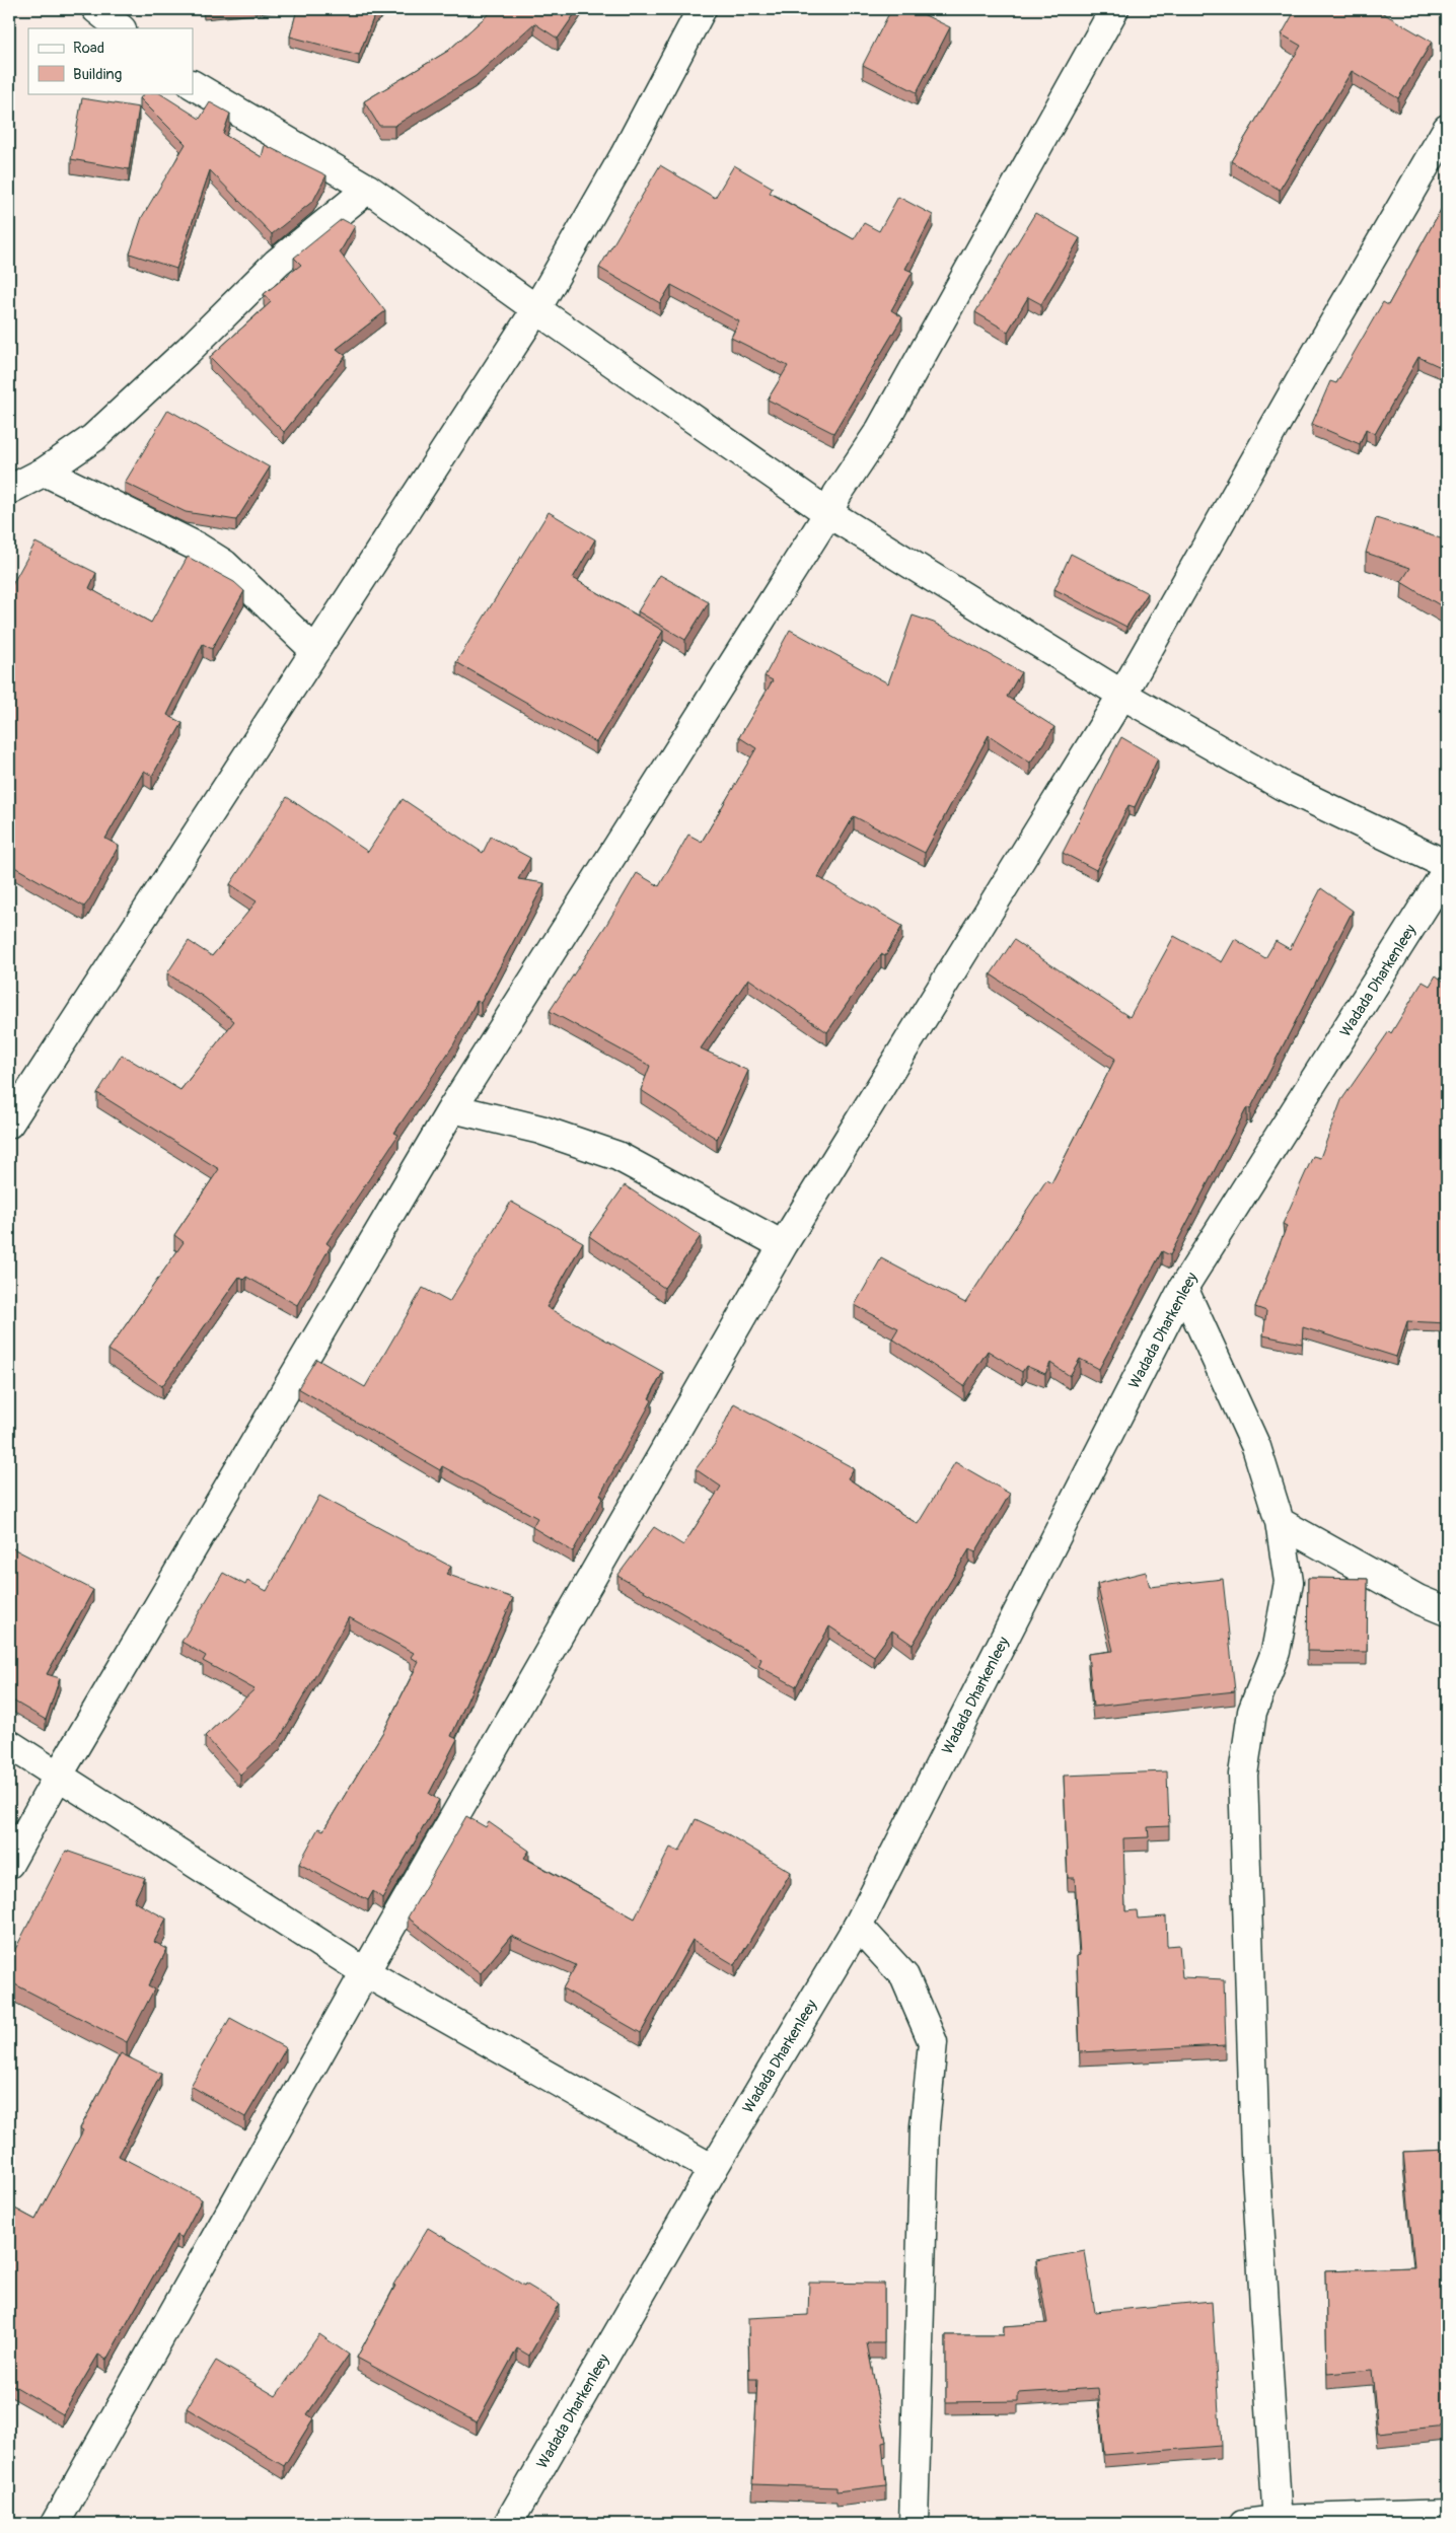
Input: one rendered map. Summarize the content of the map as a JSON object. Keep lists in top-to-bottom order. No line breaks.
{"streets":{"street":["Wadada Dharkenleey"]},"legend":["Road","Building"]}
